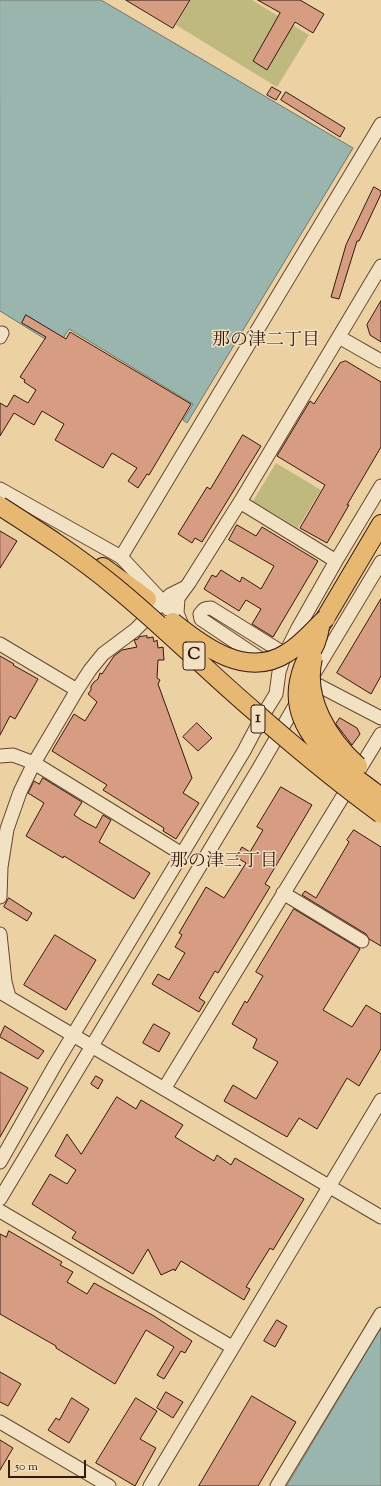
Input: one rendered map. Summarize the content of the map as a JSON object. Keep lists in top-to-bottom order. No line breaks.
{"streets":{"highway":["C","1"]},"districts":["那の津二丁目","那の津三丁目"],"scale_bar":"50 m"}
